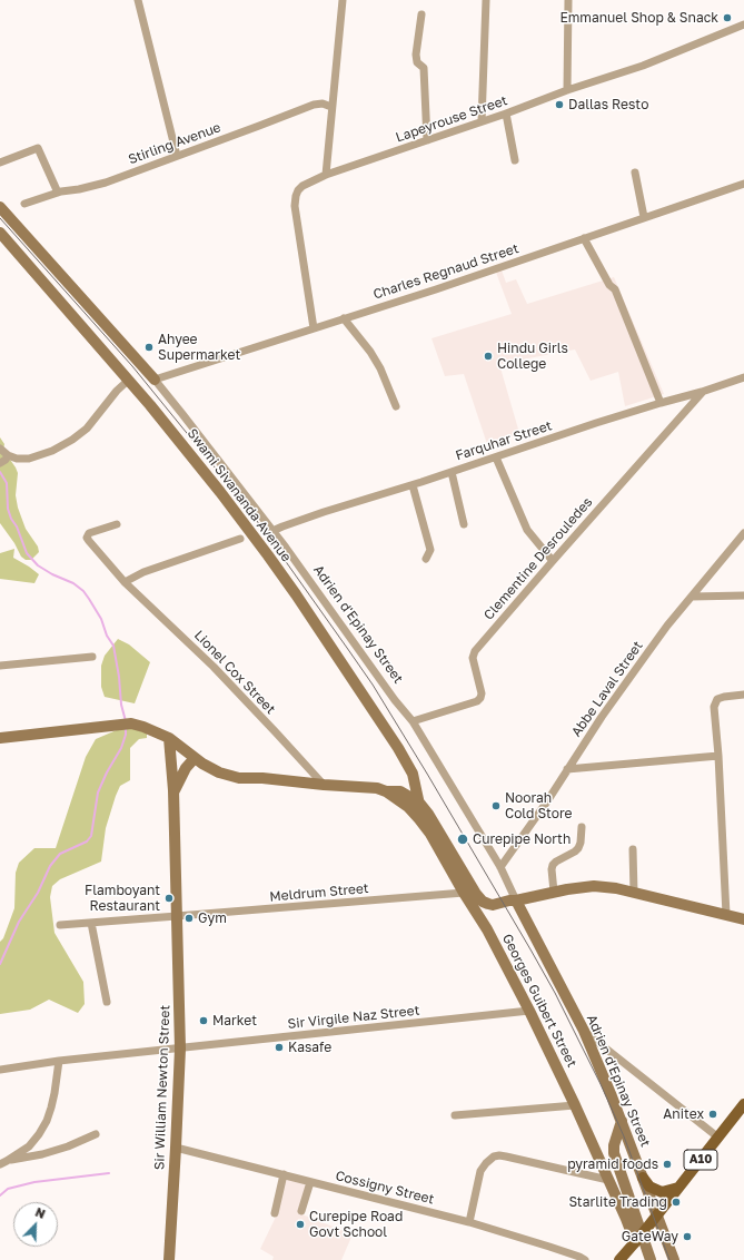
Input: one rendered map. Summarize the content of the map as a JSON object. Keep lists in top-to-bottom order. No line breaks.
{"streets":{"main road":["A10"],"street":["Lapeyrouse Street","Stirling Avenue","Charles Regnaud Street","Farquhar Street","Swami Sivananda Avenue","Clementine Desrouledes","Adrien d'Epinay Street","Lionel Cox Street","Abbe Laval Street","Meldrum Street","Georges Guibert Street","Sir Virgile Naz Street","Sir William Newton Street","Cossigny Street"]},"crossings":[["Lapeyrouse Street","Charles Regnaud Street"],["Charles Regnaud Street","Adrien d'Epinay Street"],["Farquhar Street","Clementine Desrouledes"],["Farquhar Street","Adrien d'Epinay Street"],["Swami Sivananda Avenue","Georges Guibert Street"],["Clementine Desrouledes","Adrien d'Epinay Street"],["Adrien d'Epinay Street","Abbe Laval Street"],["Adrien d'Epinay Street","A10"],["Lionel Cox Street","Georges Guibert Street"],["Meldrum Street","Georges Guibert Street"],["Meldrum Street","Sir William Newton Street"],["Georges Guibert Street","Sir Virgile Naz Street"],["Georges Guibert Street","Sir William Newton Street"],["Georges Guibert Street","A10"],["Sir Virgile Naz Street","Sir William Newton Street"],["Sir William Newton Street","Cossigny Street"]],"places":["Emmanuel Shop & Snack","Dallas Resto","Ahyee Supermarket","Hindu Girls College","Noorah Cold Store","Curepipe North","Flamboyant Restaurant","Gym","Market","Kasafe","Anitex","pyramid foods","Starlite Trading","Curepipe Road Govt School","GateWay"],"north":"top right"}
